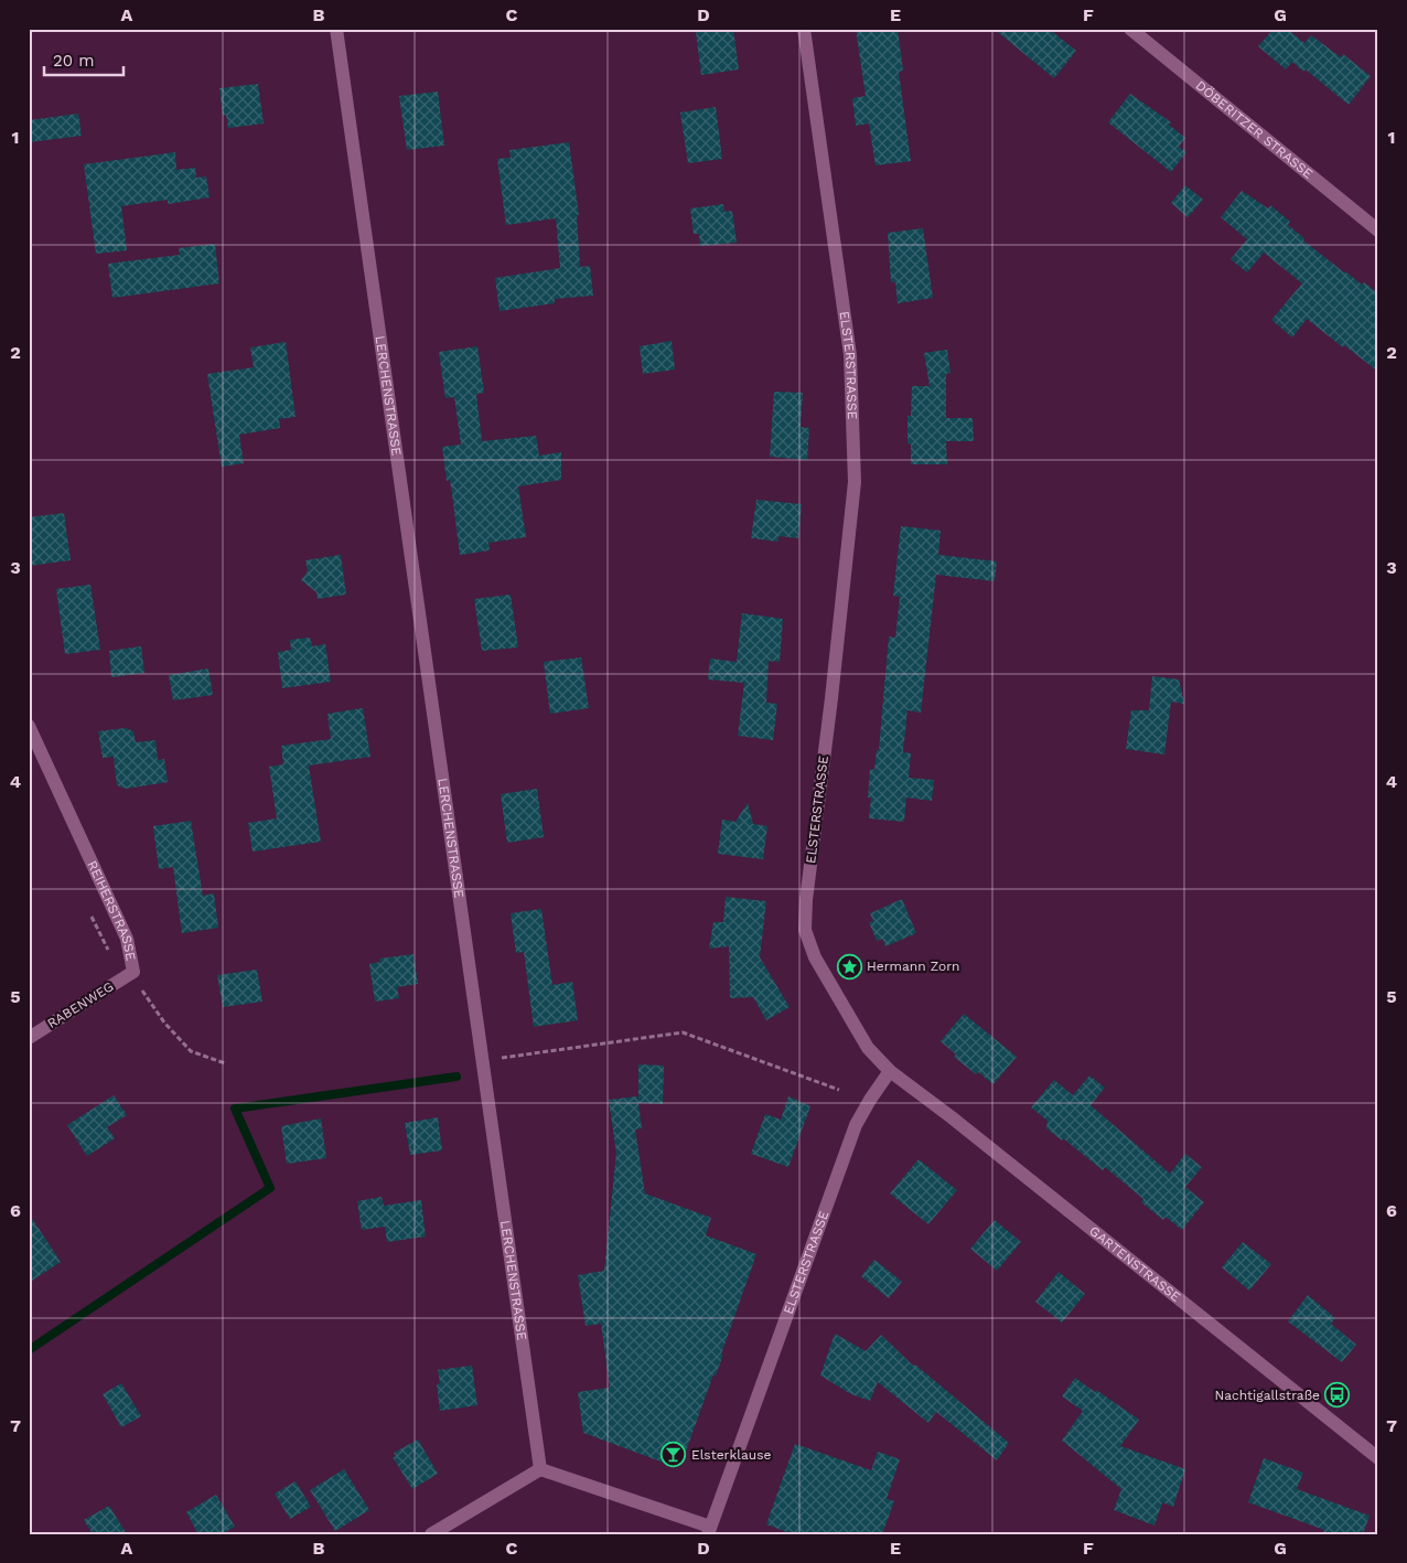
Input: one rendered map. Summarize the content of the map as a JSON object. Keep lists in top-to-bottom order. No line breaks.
{"streets":{"street":["DÖBERITZER STRASSE","ELSTERSTRASSE","LERCHENSTRASSE","REIHERSTRASSE","RABENWEG","GARTENSTRASSE"]},"crossings":[["ELSTERSTRASSE","GARTENSTRASSE"],["REIHERSTRASSE","RABENWEG"]],"places":{"place":["Hermann Zorn"],"bus stop":["Nachtigallstraße"],"bar":["Elsterklause"]},"scale_bar":"20 m","grid":{"columns":["A","B","C","D","E","F","G"],"rows":["1","2","3","4","5","6","7"]}}
